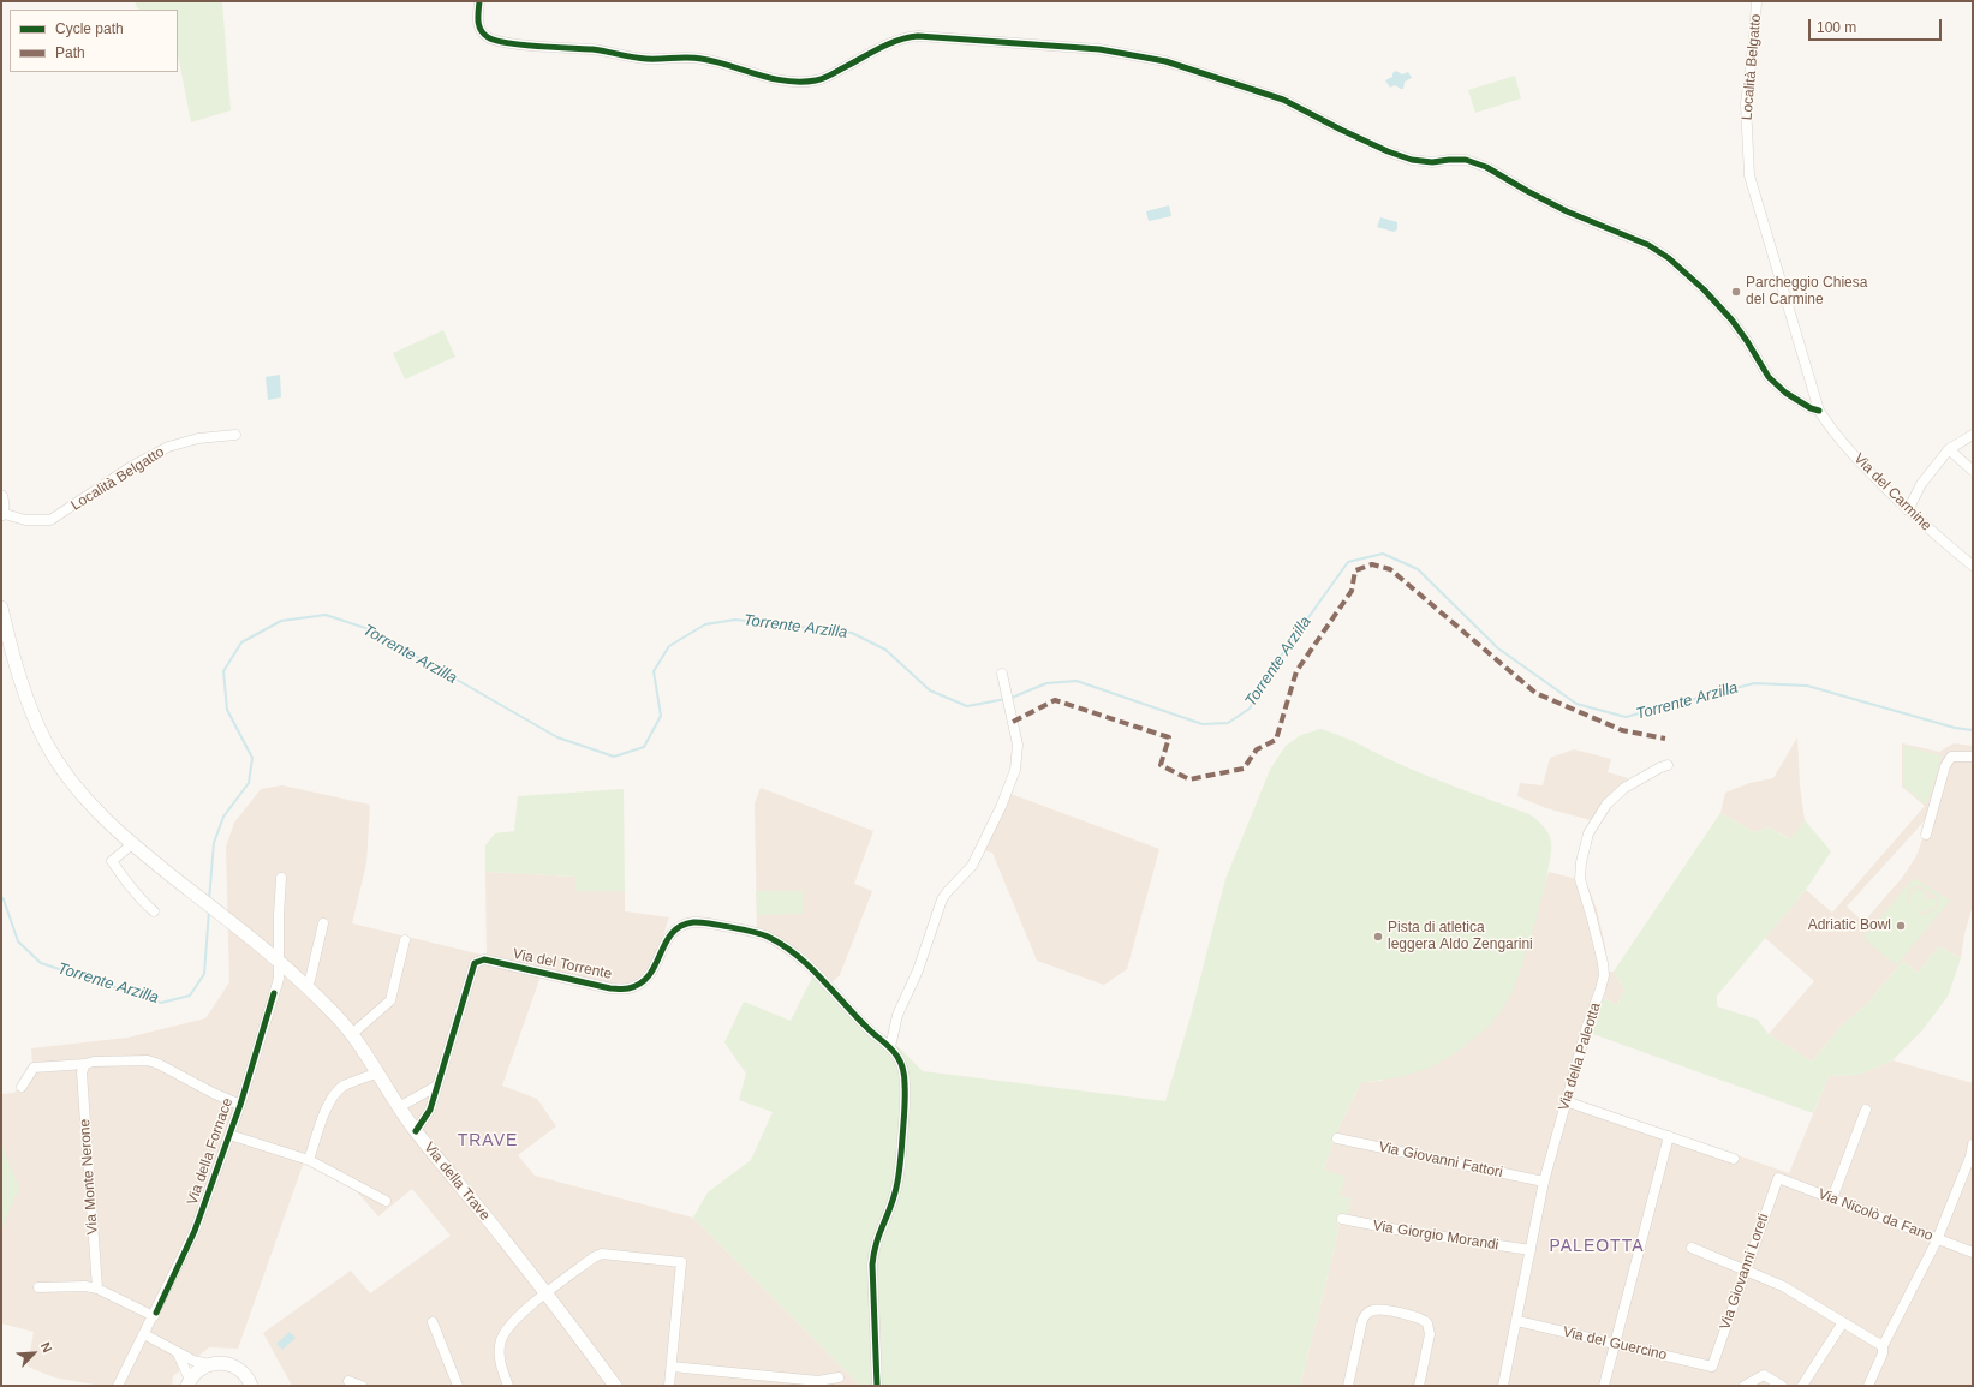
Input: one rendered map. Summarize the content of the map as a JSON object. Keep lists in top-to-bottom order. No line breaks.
{"streets":{"main road":["Via della Trave"],"street":["Località Belgatto","Via del Carmine","Via del Torrente","Via della Paleotta","Via della Fornace","Via Giovanni Fattori","Via Monte Nerone","Via Nicolò da Fano","Via Giorgio Morandi","Via Giovanni Loreti","Via del Guercino"]},"crossings":[["Località Belgatto","Via del Carmine"],["Via del Torrente","Via della Trave"],["Via della Paleotta","Via Giovanni Fattori"],["Via della Paleotta","Via Giorgio Morandi"],["Via della Paleotta","Via del Guercino"],["Via della Fornace","Via della Trave"],["Via Nicolò da Fano","Via Giovanni Loreti"],["Via Giovanni Loreti","Via del Guercino"]],"districts":["TRAVE","PALEOTTA"],"water":["Torrente Arzilla"],"places":["Parcheggio Chiesa del Carmine","Adriatic Bowl","Pista di atletica leggera Aldo Zengarini"],"legend":["Cycle path","Path"],"scale_bar":"100 m","north":"top right"}
